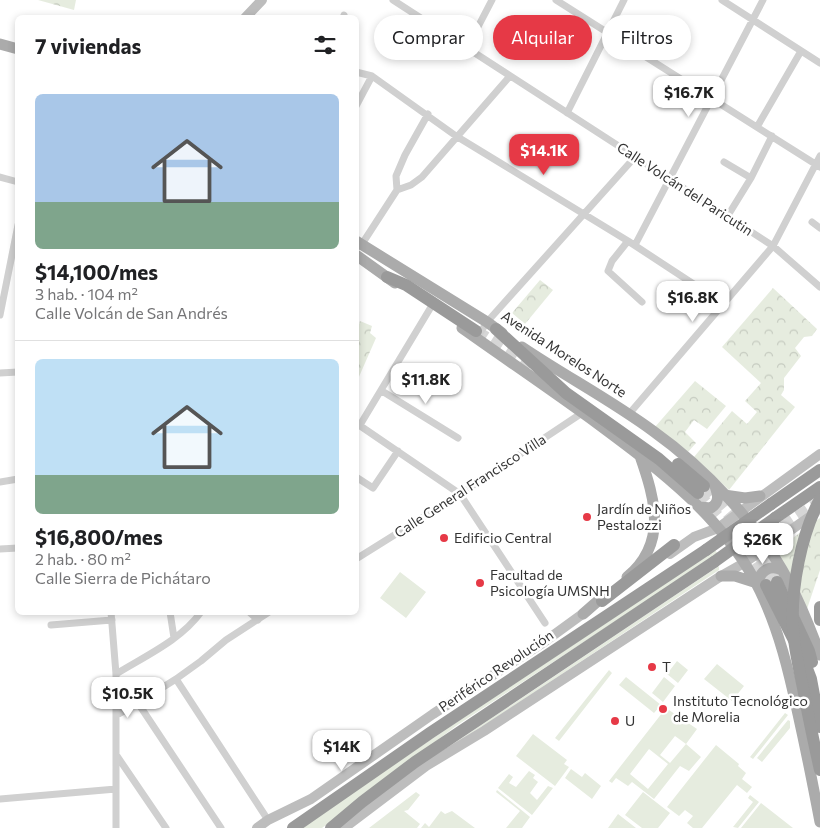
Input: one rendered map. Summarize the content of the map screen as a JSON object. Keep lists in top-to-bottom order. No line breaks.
{"streets":{"highway":["Periférico Revolución"],"main road":["Avenida Morelos Norte"],"street":["Calle Volcán del Paricutin","Calle General Francisco Villa"]},"places":["Jardín de Niños Pestalozzi","Edificio Central","Facultad de Psicología UMSNH","T","Instituto Tecnológico de Morelia","U"],"page":{"chip":["Comprar","Alquilar","Filtros"],"heading":"7 viviendas","list":[{"name":"$14,100/mes","note":"3 hab. · 104 m² · Calle Volcán de San Andrés"},{"name":"$16,800/mes","note":"2 hab. · 80 m² · Calle Sierra de Pichátaro"}],"price":["$16.7K","$14.1K","$16.8K","$11.8K","$26K","$10.5K","$14K"]}}
